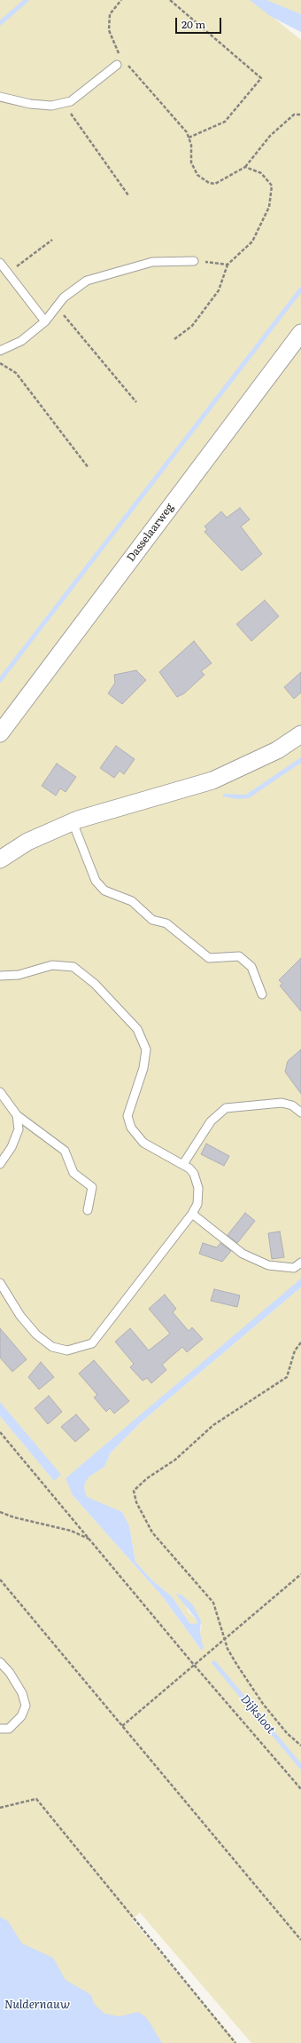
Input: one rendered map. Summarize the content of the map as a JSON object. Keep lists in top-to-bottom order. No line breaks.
{"streets":{"street":["Dasselaarweg"]},"water":["Dijksloot","Nuldernauw"],"scale_bar":"20 m"}
